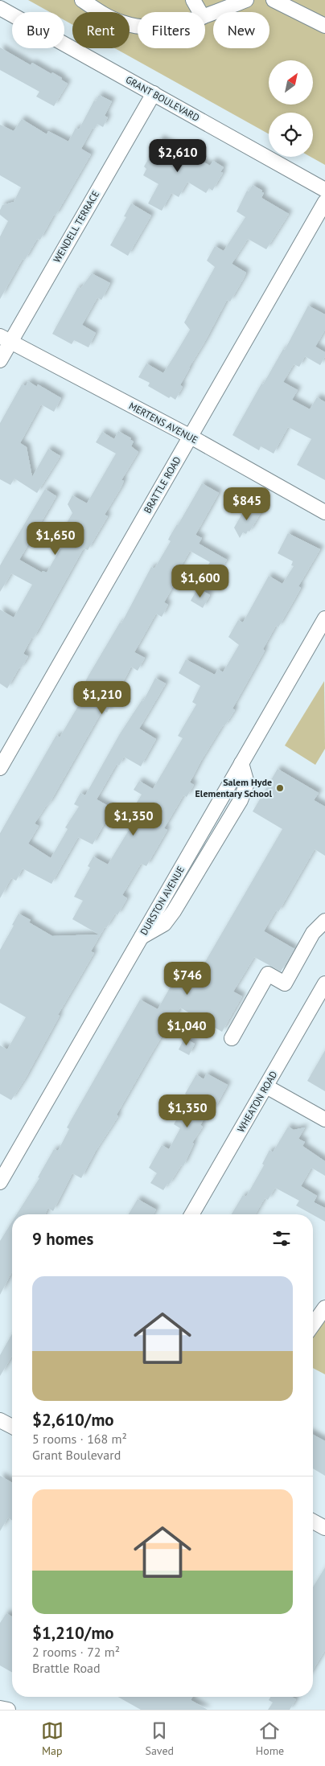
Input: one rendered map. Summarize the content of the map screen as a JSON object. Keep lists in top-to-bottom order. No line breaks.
{"streets":{"street":["GRANT BOULEVARD","WENDELL TERRACE","MERTENS AVENUE","BRATTLE ROAD","DURSTON AVENUE","WHEATON ROAD"]},"crossings":[["GRANT BOULEVARD","WENDELL TERRACE"],["WENDELL TERRACE","MERTENS AVENUE"],["MERTENS AVENUE","BRATTLE ROAD"]],"places":["Salem Hyde Elementary School"],"north":"top right","page":{"chip":["Buy","Rent","Filters","New"],"price":["$2,610","$845","$1,650","$1,600","$1,210","$1,350","$746","$1,040","$1,350"],"heading":"9 homes","list":[{"name":"$2,610/mo","note":"5 rooms · 168 m² · Grant Boulevard"},{"name":"$1,210/mo","note":"2 rooms · 72 m² · Brattle Road"}],"tabs":["Map","Saved","Home"]}}
